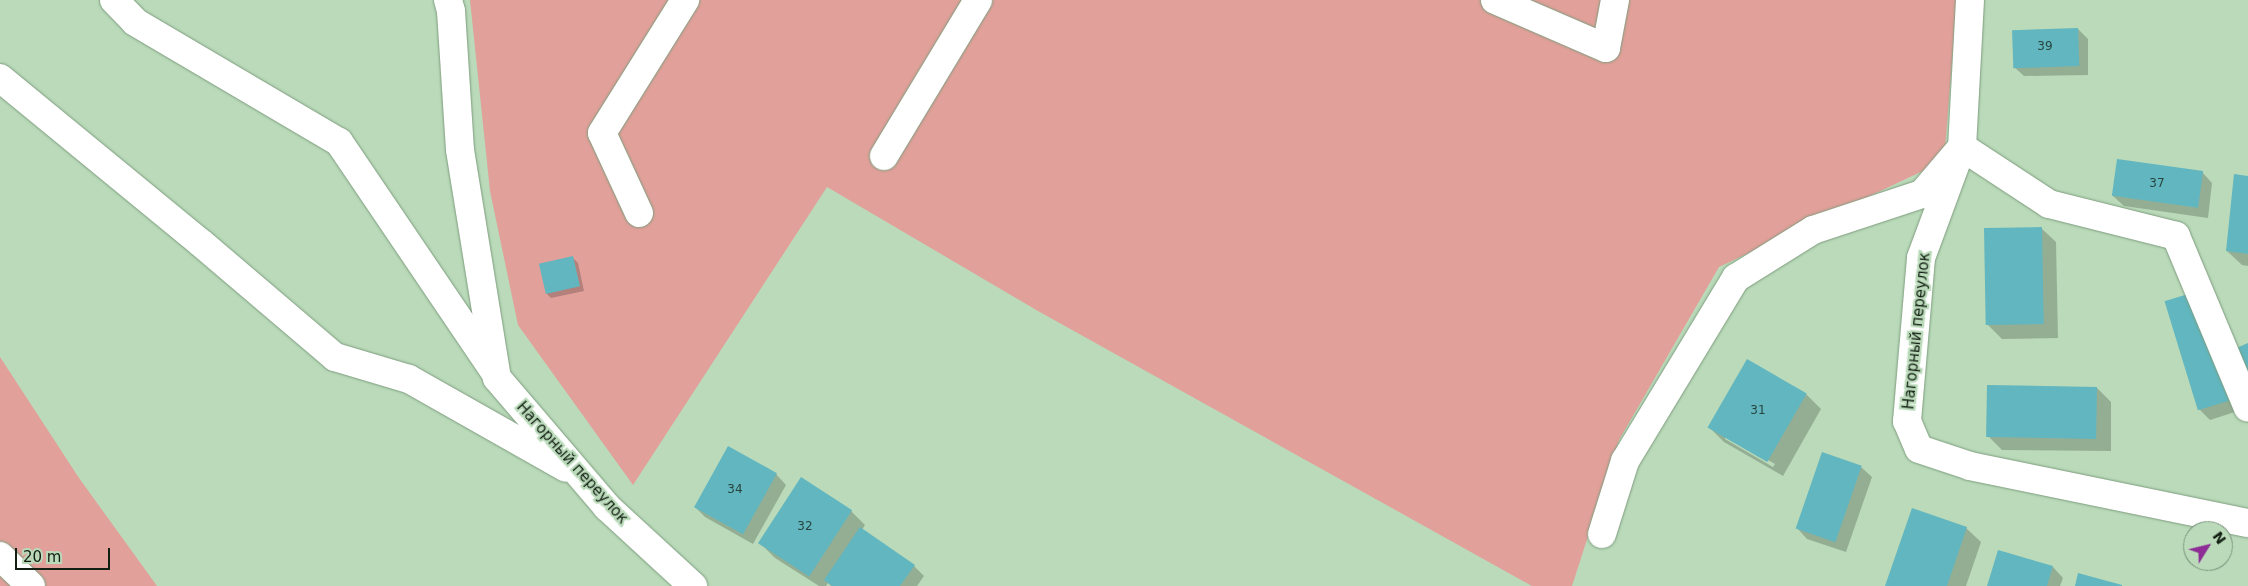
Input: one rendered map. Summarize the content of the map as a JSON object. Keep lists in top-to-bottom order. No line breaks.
{"streets":{"street":["Нагорный переулок"]},"house_numbers":["39","37","31","34","32"],"scale_bar":"20 m","north":"top right"}
